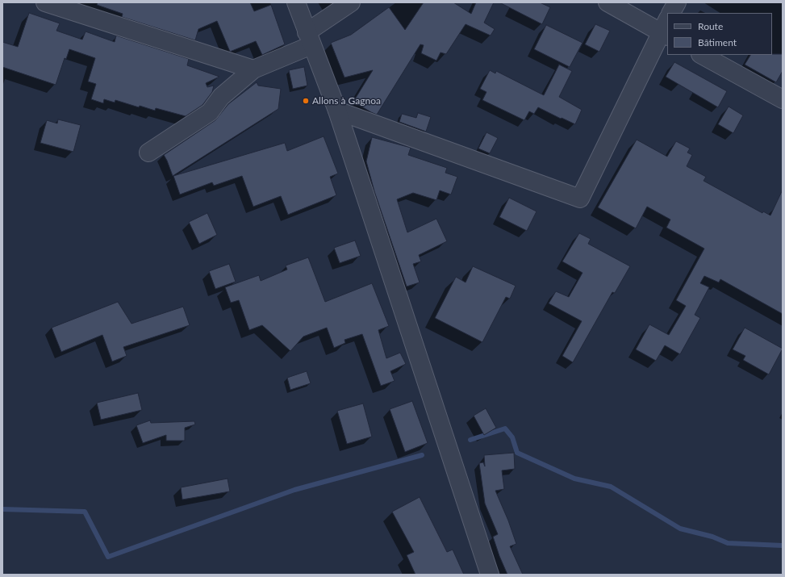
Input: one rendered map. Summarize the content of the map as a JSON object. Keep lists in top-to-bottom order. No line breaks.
{"places":["Allons à Gagnoa"],"legend":["Route","Bâtiment"]}
